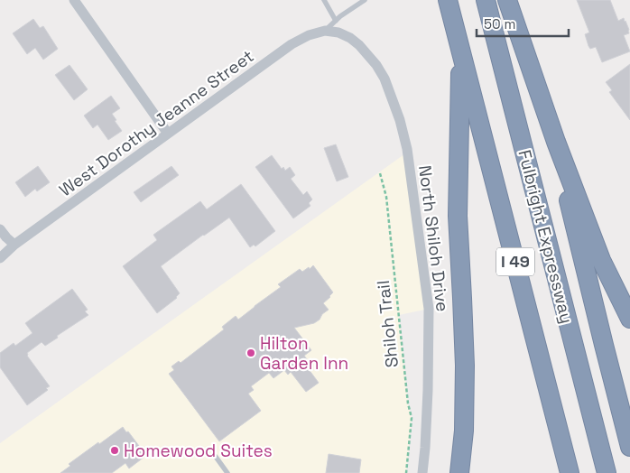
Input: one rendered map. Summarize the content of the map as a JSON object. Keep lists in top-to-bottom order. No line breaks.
{"streets":{"highway":["Fulbright Expressway","I 49"],"street":["West Dorothy Jeanne Street","North Shiloh Drive"],"path":["Shiloh Trail"]},"crossings":[["West Dorothy Jeanne Street","North Shiloh Drive"]],"places":["Hilton Garden Inn","Homewood Suites"],"scale_bar":"50 m"}
